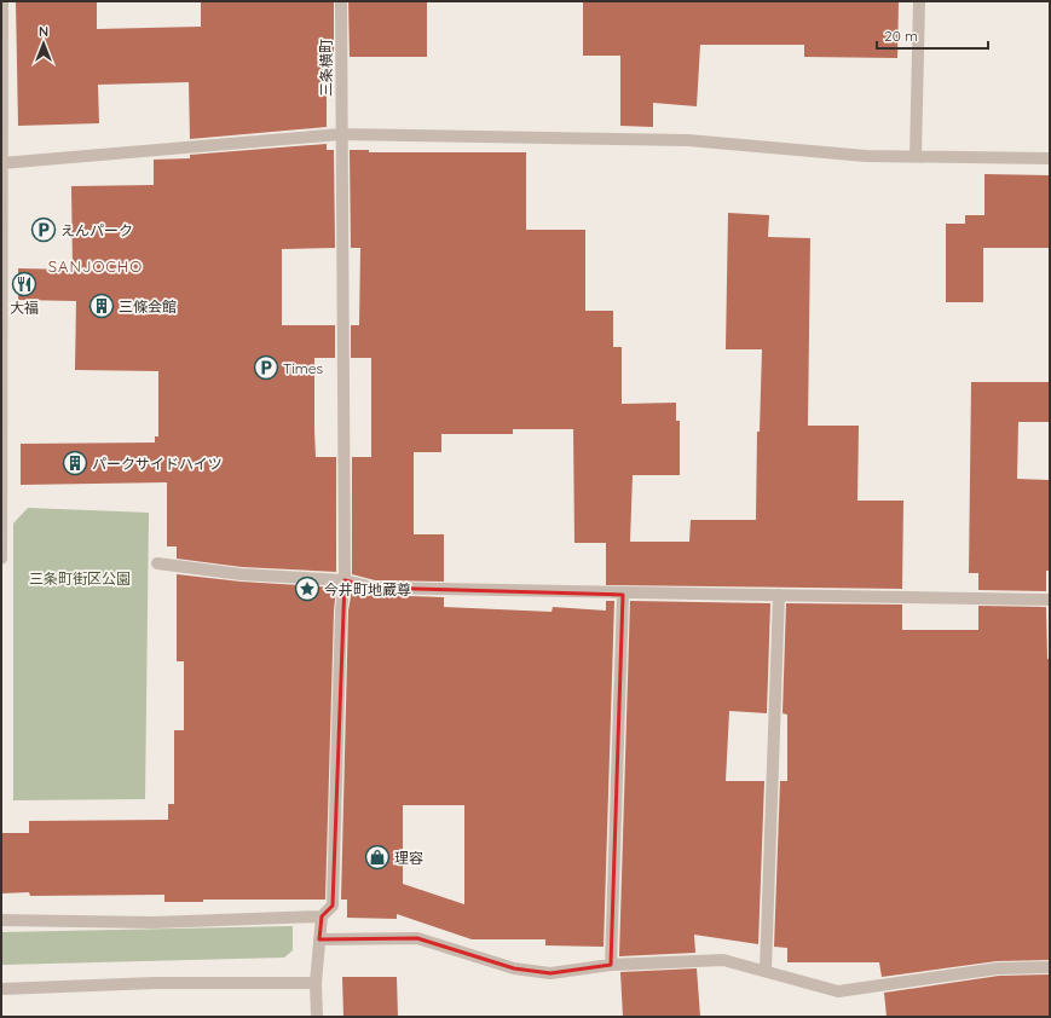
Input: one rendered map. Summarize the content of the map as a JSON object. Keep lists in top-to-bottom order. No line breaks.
{"streets":{"street":["三条横町"]},"districts":["SANJOCHO"],"parks":["三条町街区公園"],"places":{"parking":["えんパーク","Times"],"restaurant":["大福"],"building":["三條会館","パークサイドハイツ"],"place":["今井町地蔵尊"],"shop":["理容"]},"scale_bar":"20 m","north":"top"}
